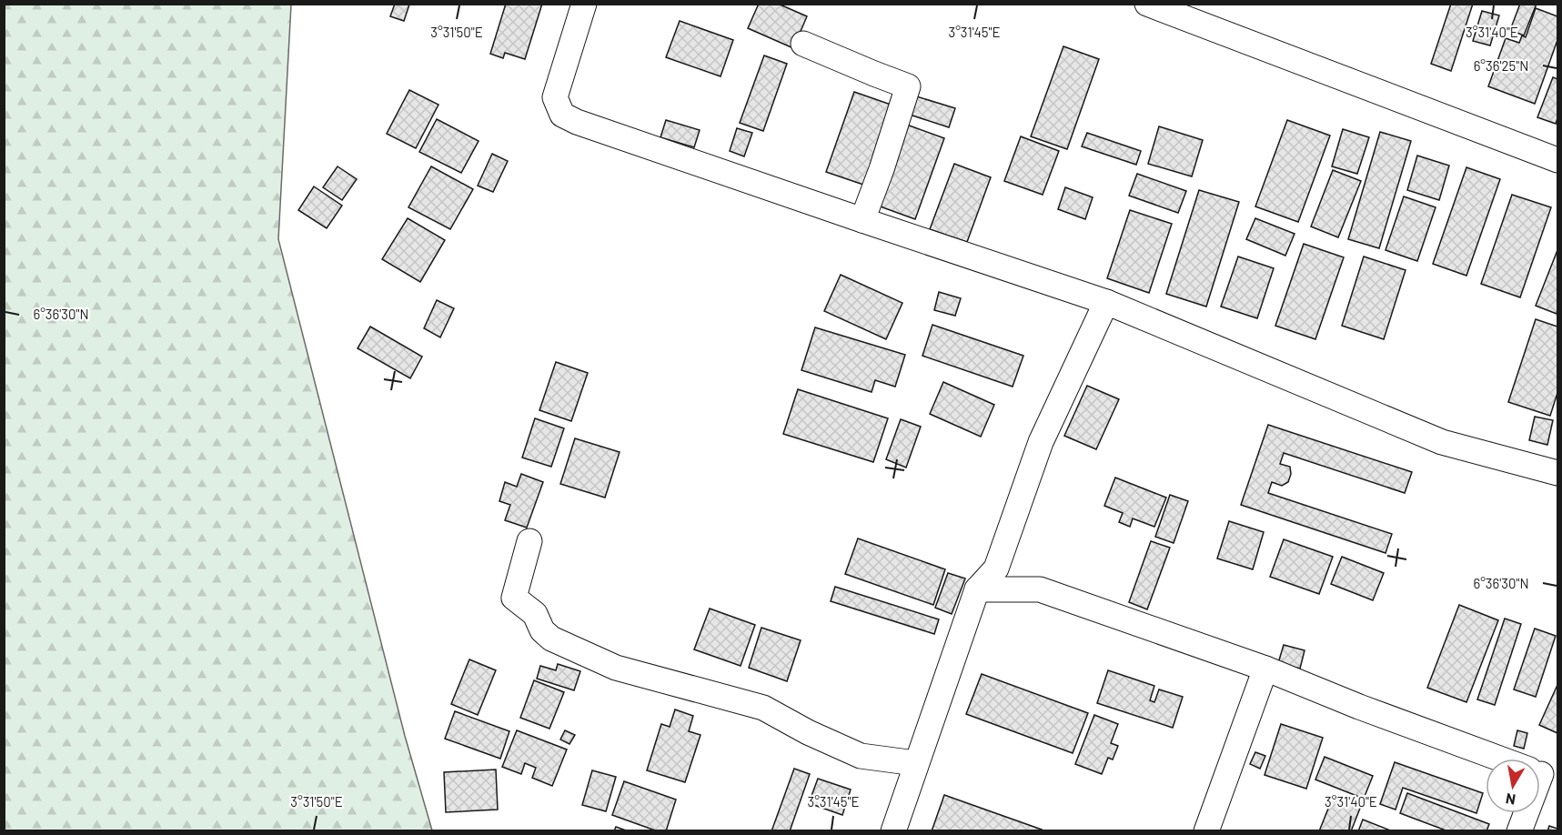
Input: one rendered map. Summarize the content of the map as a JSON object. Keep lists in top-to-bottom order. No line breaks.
{"north":"bottom","coordinates":["3°31'45\"E","3°31'50\"E","3°31'40\"E","6°36'25\"N","6°36'30\"N"]}
